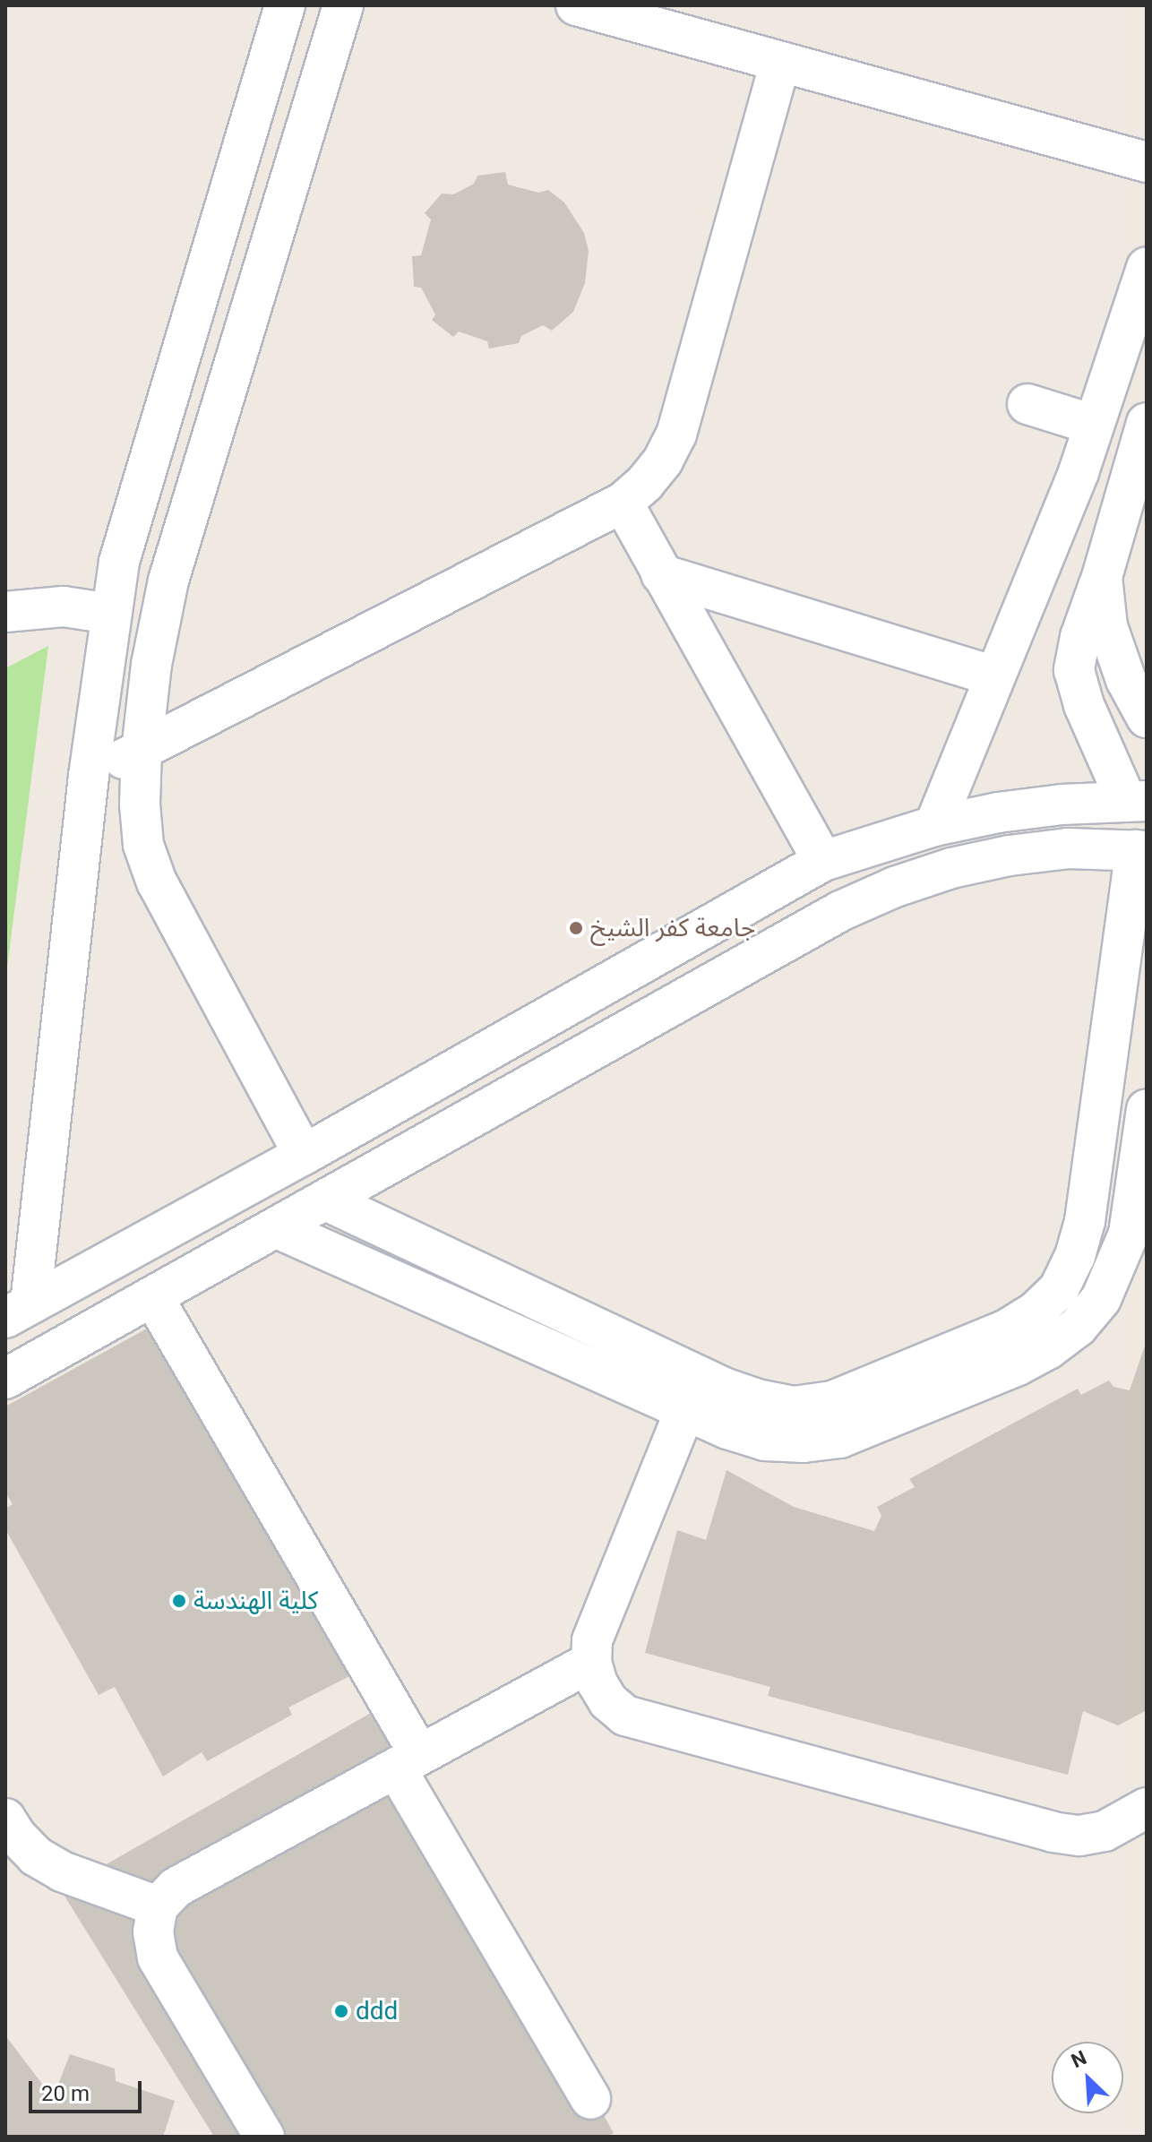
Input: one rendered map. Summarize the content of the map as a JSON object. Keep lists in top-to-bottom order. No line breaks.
{"places":["جامعة كفر الشيخ","كلية الهندسة","ddd"],"scale_bar":"20 m","north":"top left"}
